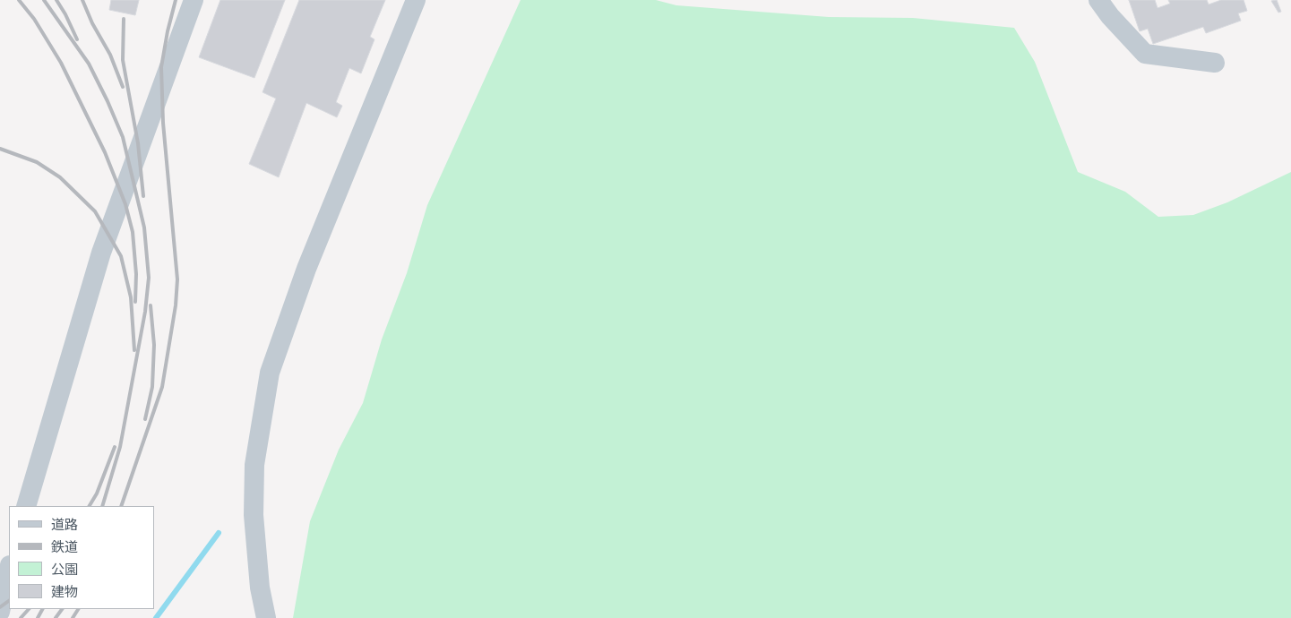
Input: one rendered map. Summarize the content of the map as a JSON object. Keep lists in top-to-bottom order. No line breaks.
{"legend":["道路","鉄道","公園","建物"]}
